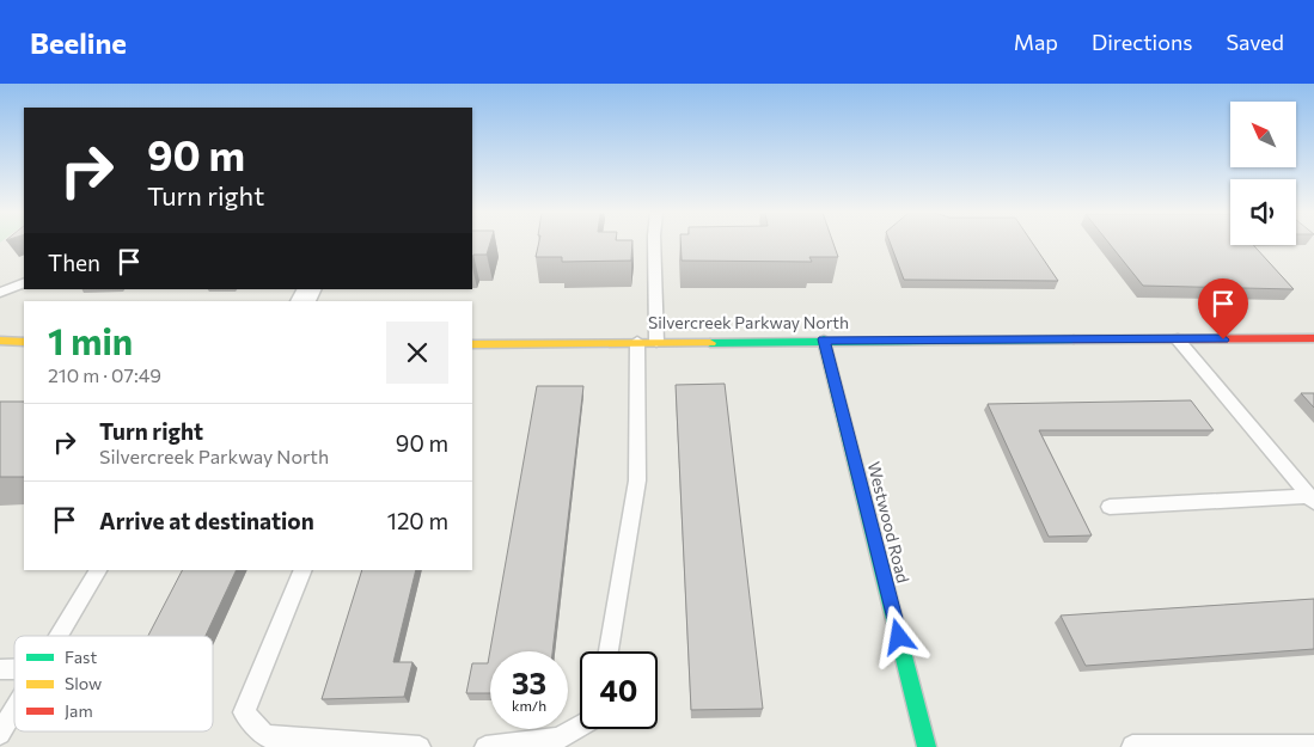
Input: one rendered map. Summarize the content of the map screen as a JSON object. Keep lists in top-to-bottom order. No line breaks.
{"streets":{"main road":["Silvercreek Parkway North","Westwood Road"]},"crossings":[["Silvercreek Parkway North","Westwood Road"]],"legend":["Fast","Slow","Jam"],"north":"top left","page":{"header":"Beeline","nav":["Map","Directions","Saved"],"turn":["90 m","Turn right"],"then":"Then","heading":["1 min","210 m · 07:49"],"list":[{"name":"Turn right","note":"Silvercreek Parkway North","value":"90 m"},{"name":"Arrive at destination","value":"120 m"}],"speed":"33 km/h","limit":"40"}}
